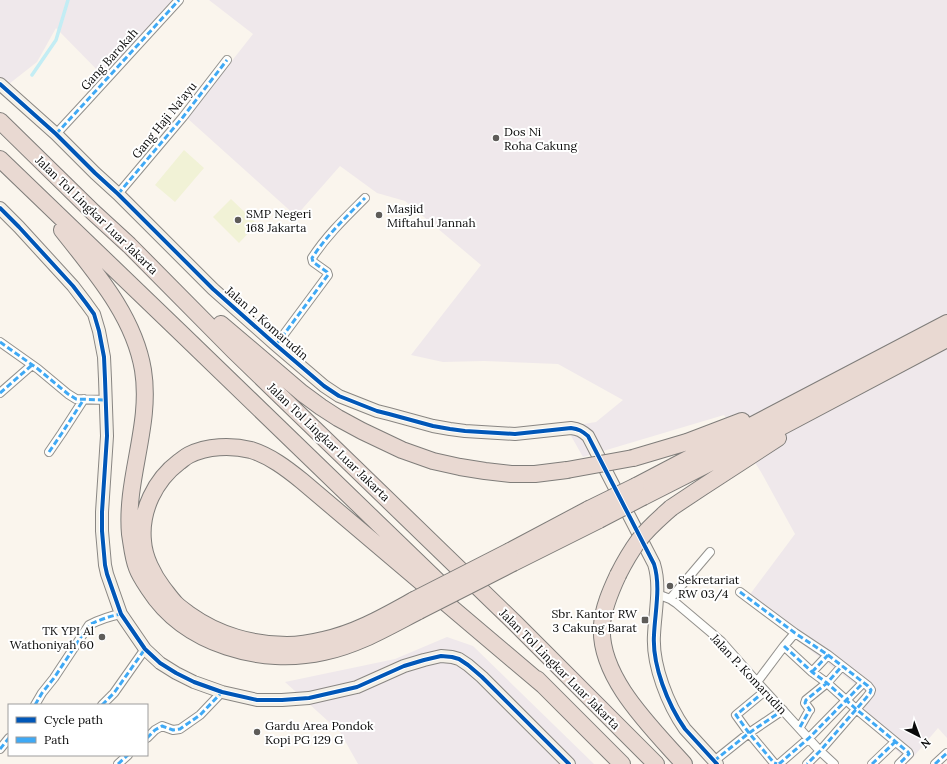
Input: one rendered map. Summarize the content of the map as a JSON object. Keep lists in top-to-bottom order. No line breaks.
{"streets":{"highway":["Jalan Tol Lingkar Luar Jakarta"],"street":["Gang Barokah","Gang Haji Na'ayu","Jalan P. Komarudin"]},"crossings":[["Gang Barokah","Jalan P. Komarudin"],["Gang Haji Na'ayu","Jalan P. Komarudin"]],"places":{"other":["Dos Ni Roha Cakung","Masjid Miftahul Jannah","SMP Negeri 168 Jakarta","Sekretariat RW 03/4","TK YPI Al Wathoniyah 60","Gardu Area Pondok Kopi PG 129 G"],"transit":["Sbr. Kantor RW 3 Cakung Barat"]},"legend":["Cycle path","Path"],"north":"bottom right"}
